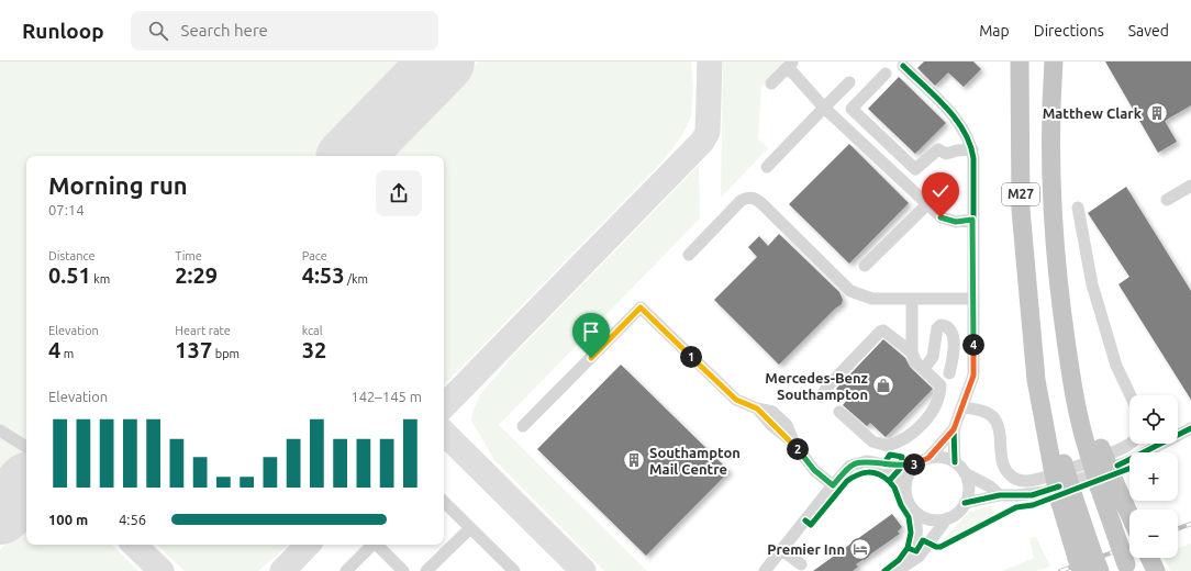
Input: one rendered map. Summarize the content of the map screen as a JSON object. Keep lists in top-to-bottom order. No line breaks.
{"streets":{"highway":["M27"]},"places":{"building":["Matthew Clark","Southampton Mail Centre"],"shop":["Mercedes-Benz Southampton"],"hotel":["Premier Inn"]},"page":{"header":"Runloop","search":"Search here","nav":["Map","Directions","Saved"],"heading":["Morning run","07:14"],"stats":[["Distance","0.51 km"],["Time","2:29"],["Pace","4:53 /km"],["Elevation","4 m"],["Heart rate","137 bpm"],["kcal","32"]],"pins":["4","1","2","3"],"chart":["Elevation","142–145 m"],"map_buttons":["+","−"],"list":[{"name":"100 m","note":"4:56"}]}}
